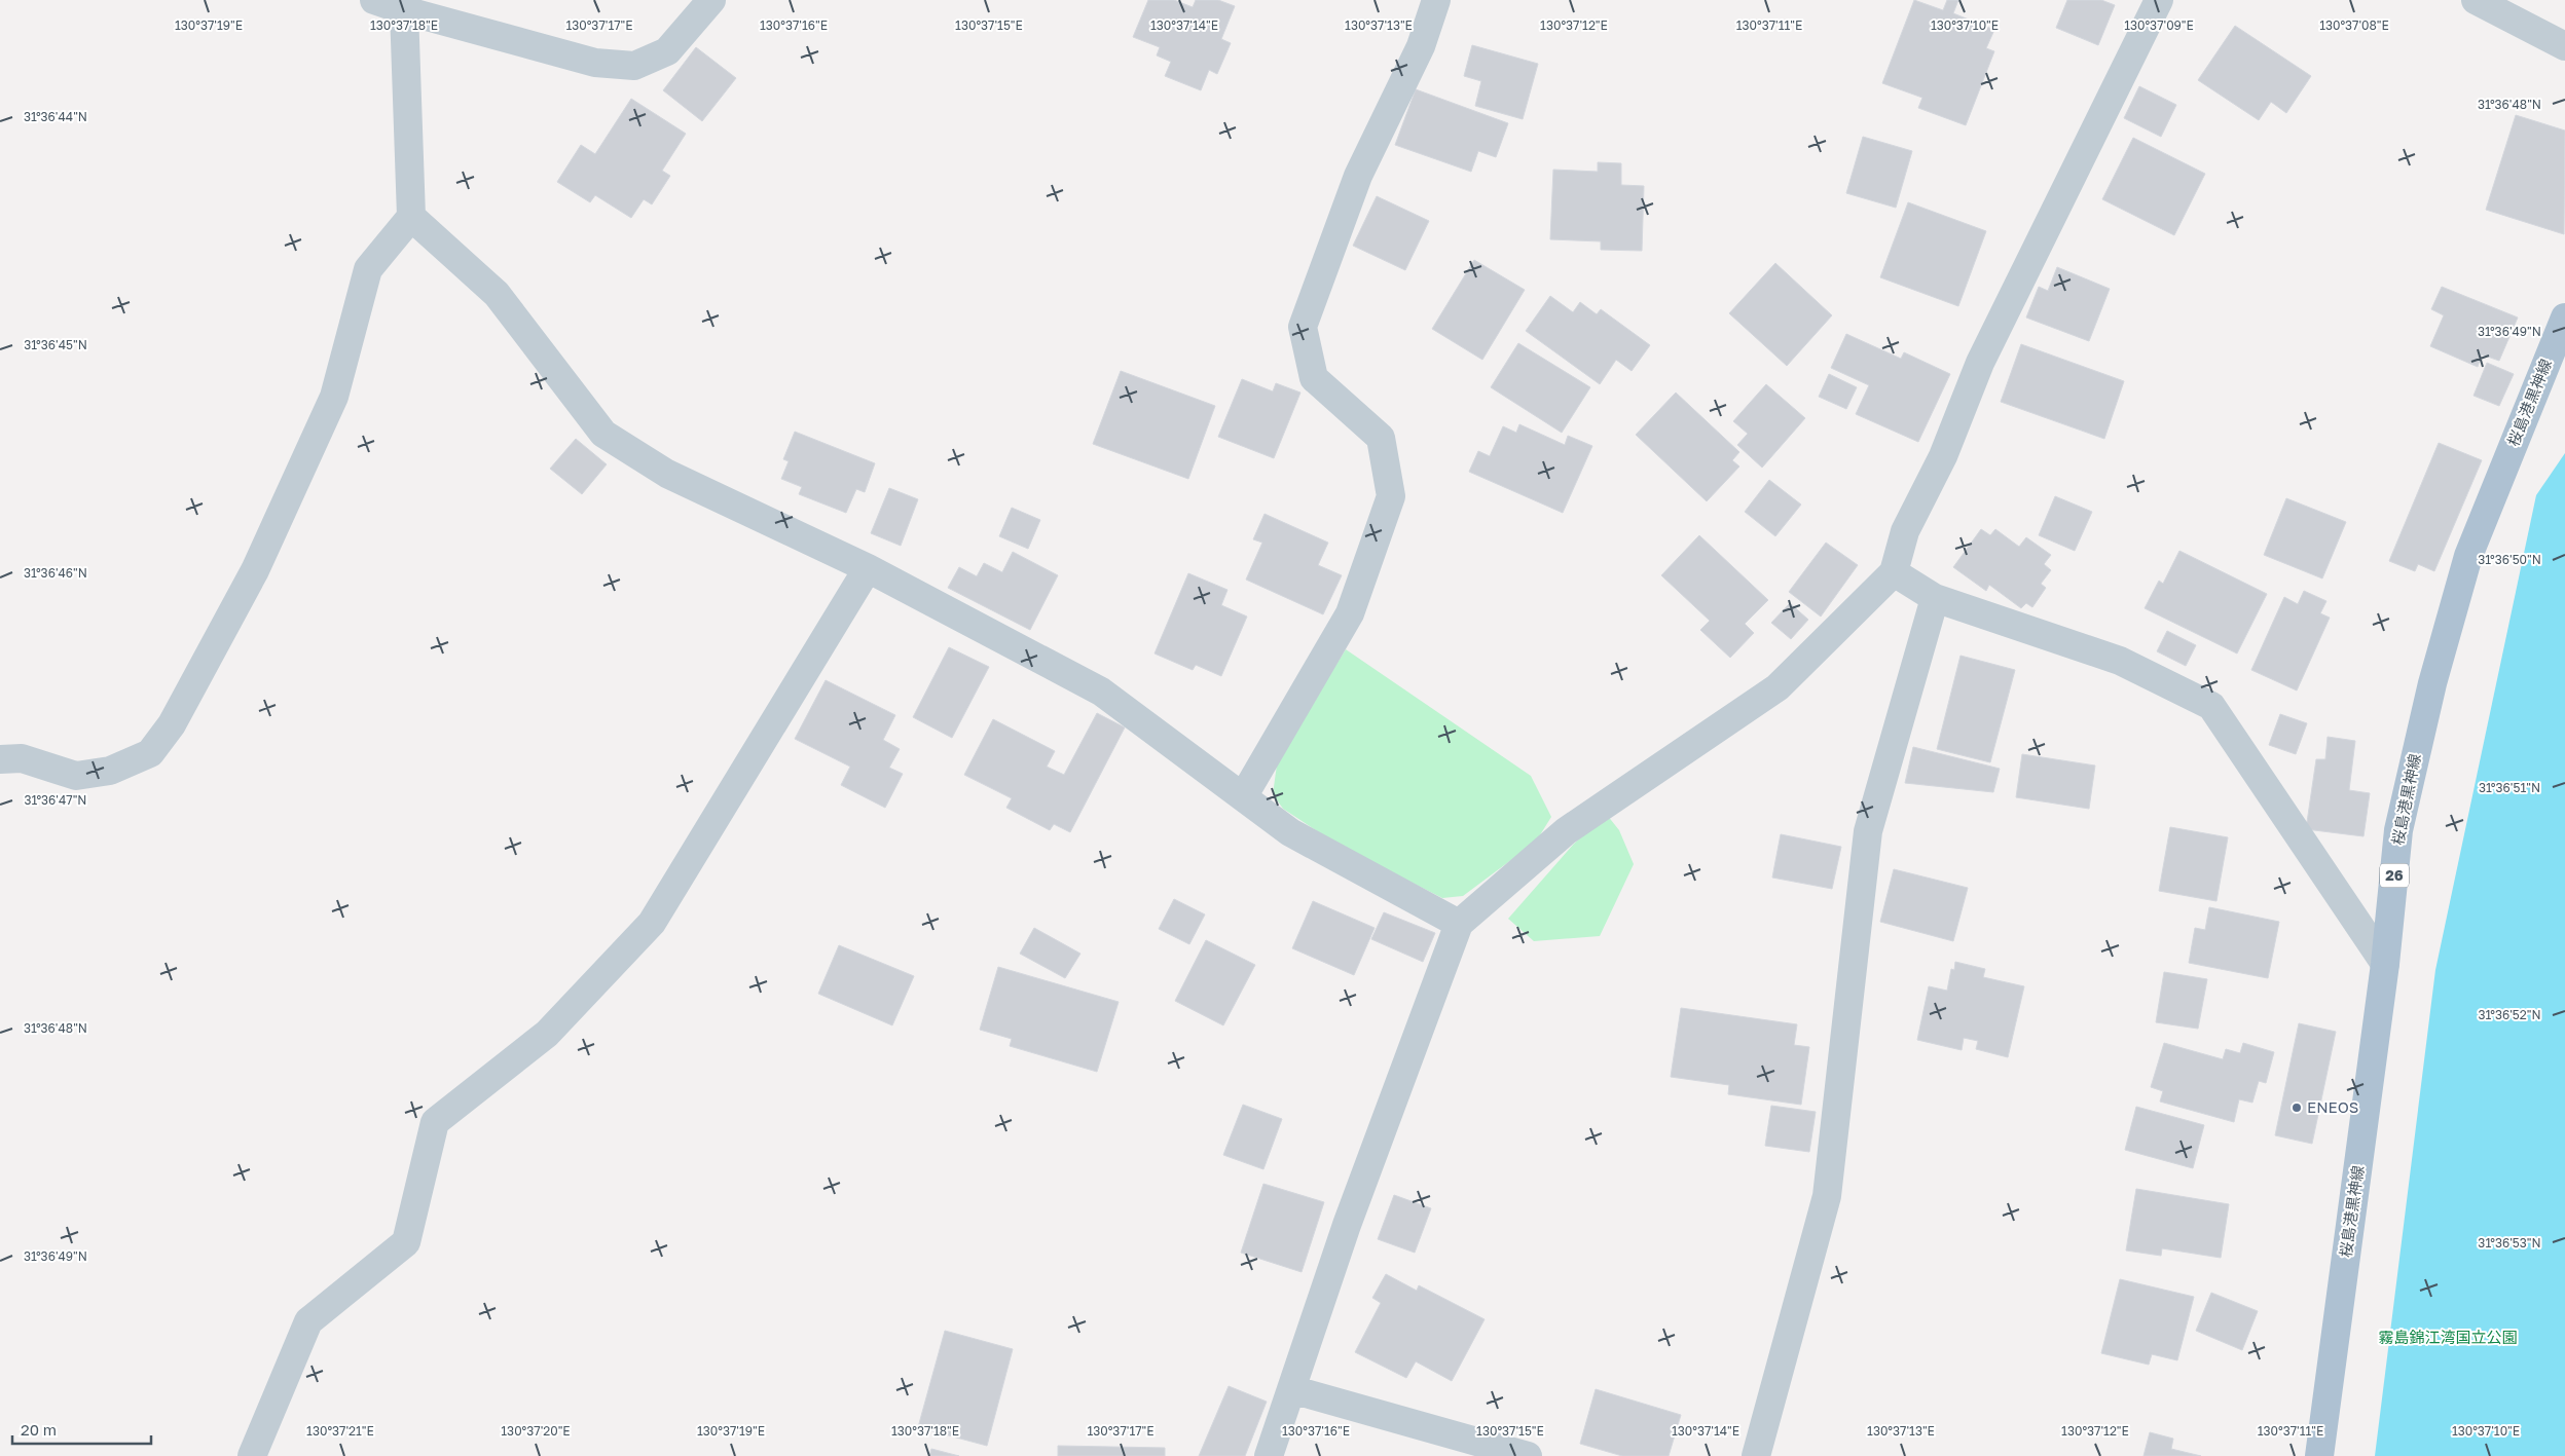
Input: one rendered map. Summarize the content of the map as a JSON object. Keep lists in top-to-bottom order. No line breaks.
{"streets":{"main road":["桜島港黒神線","26"]},"parks":["霧島錦江湾国立公園"],"places":["ENEOS"],"scale_bar":"20 m","coordinates":["130°37'18\"E","130°37'17\"E","130°37'16\"E","130°37'11\"E","130°37'19\"E","130°37'15\"E","130°37'14\"E","130°37'13\"E","130°37'12\"E","130°37'10\"E","130°37'09\"E","130°37'08\"E","31°36'48\"N","31°36'44\"N","31°36'49\"N","31°36'45\"N","31°36'50\"N","31°36'46\"N","31°36'51\"N","31°36'47\"N","31°36'52\"N","31°36'53\"N","130°37'21\"E","130°37'20\"E"]}
